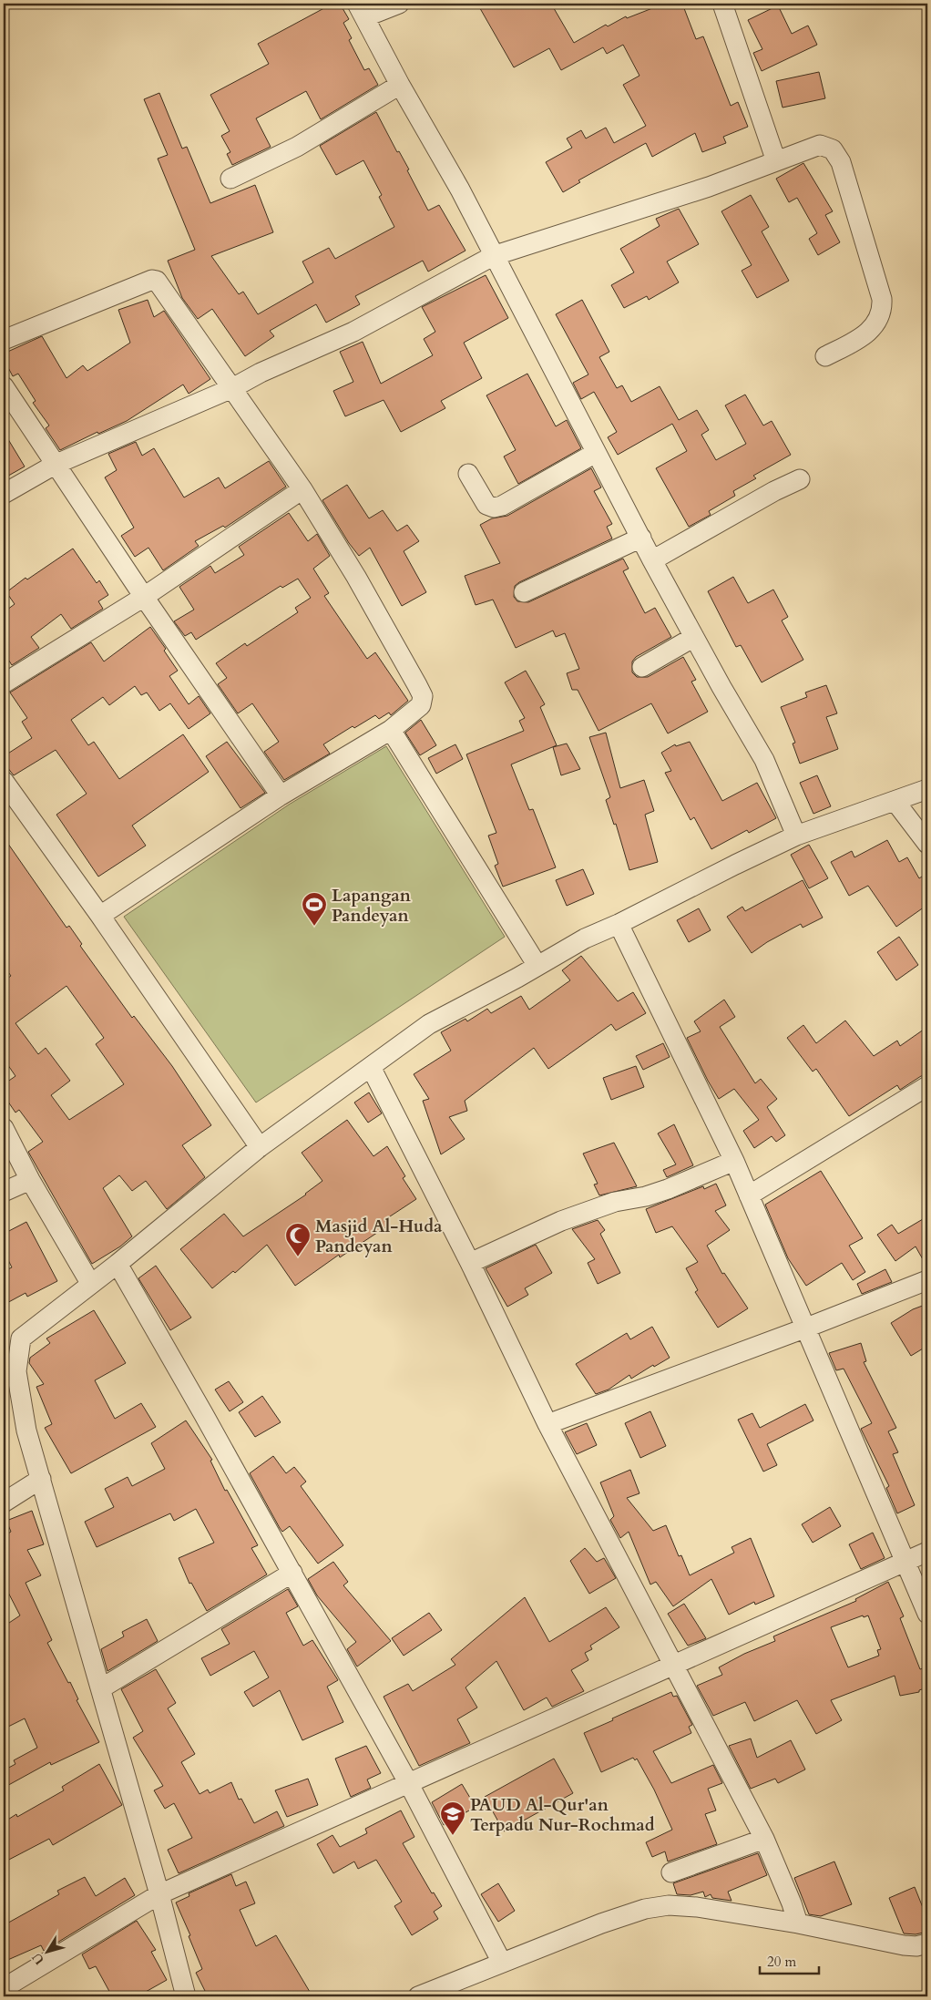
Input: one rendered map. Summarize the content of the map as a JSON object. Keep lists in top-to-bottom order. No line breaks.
{"places":{"sports":["Lapangan Pandeyan"],"mosque":["Masjid Al-Huda Pandeyan"],"school or university":["PAUD Al-Qur'an Terpadu Nur-Rochmad"]},"scale_bar":"20 m","north":"bottom left"}
